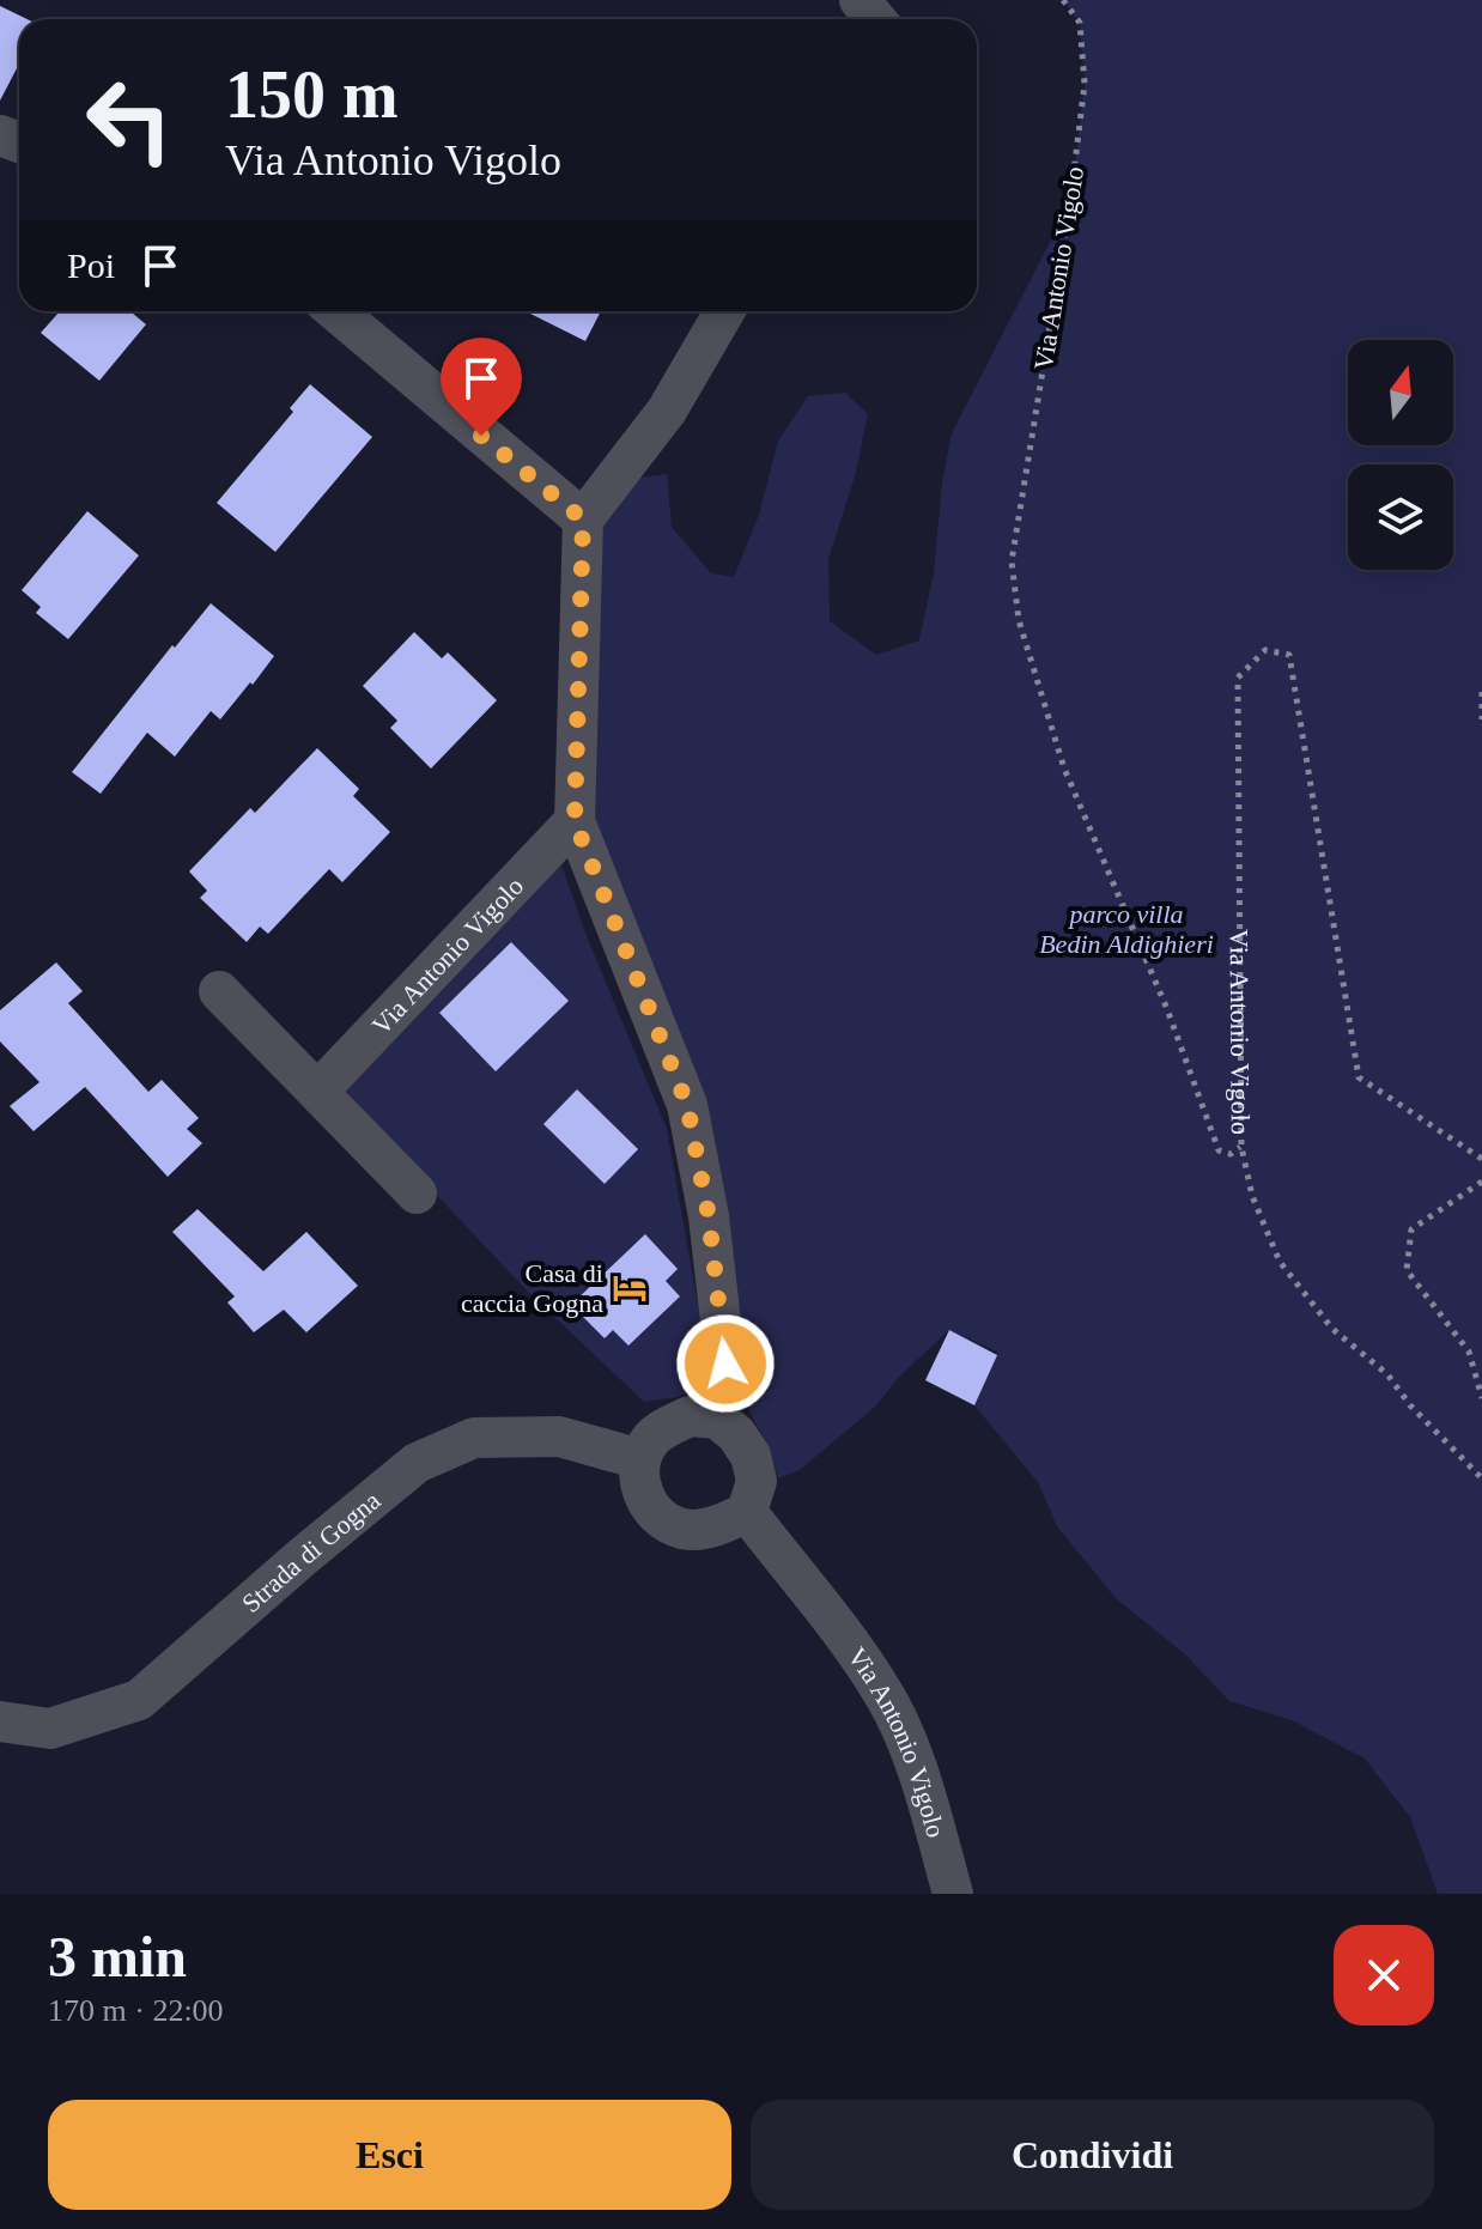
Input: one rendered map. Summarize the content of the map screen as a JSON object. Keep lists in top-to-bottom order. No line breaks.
{"streets":{"street":["Via Antonio Vigolo","Strada di Gogna"]},"crossings":[["Via Antonio Vigolo","Strada di Gogna"]],"parks":["parco villa Bedin Aldighieri"],"places":{"hotel":["Casa di caccia Gogna"]},"north":"top","page":{"turn":["150 m","Via Antonio Vigolo"],"then":"Poi","heading":["3 min","170 m · 22:00"],"buttons":["Esci","Condividi"]}}
